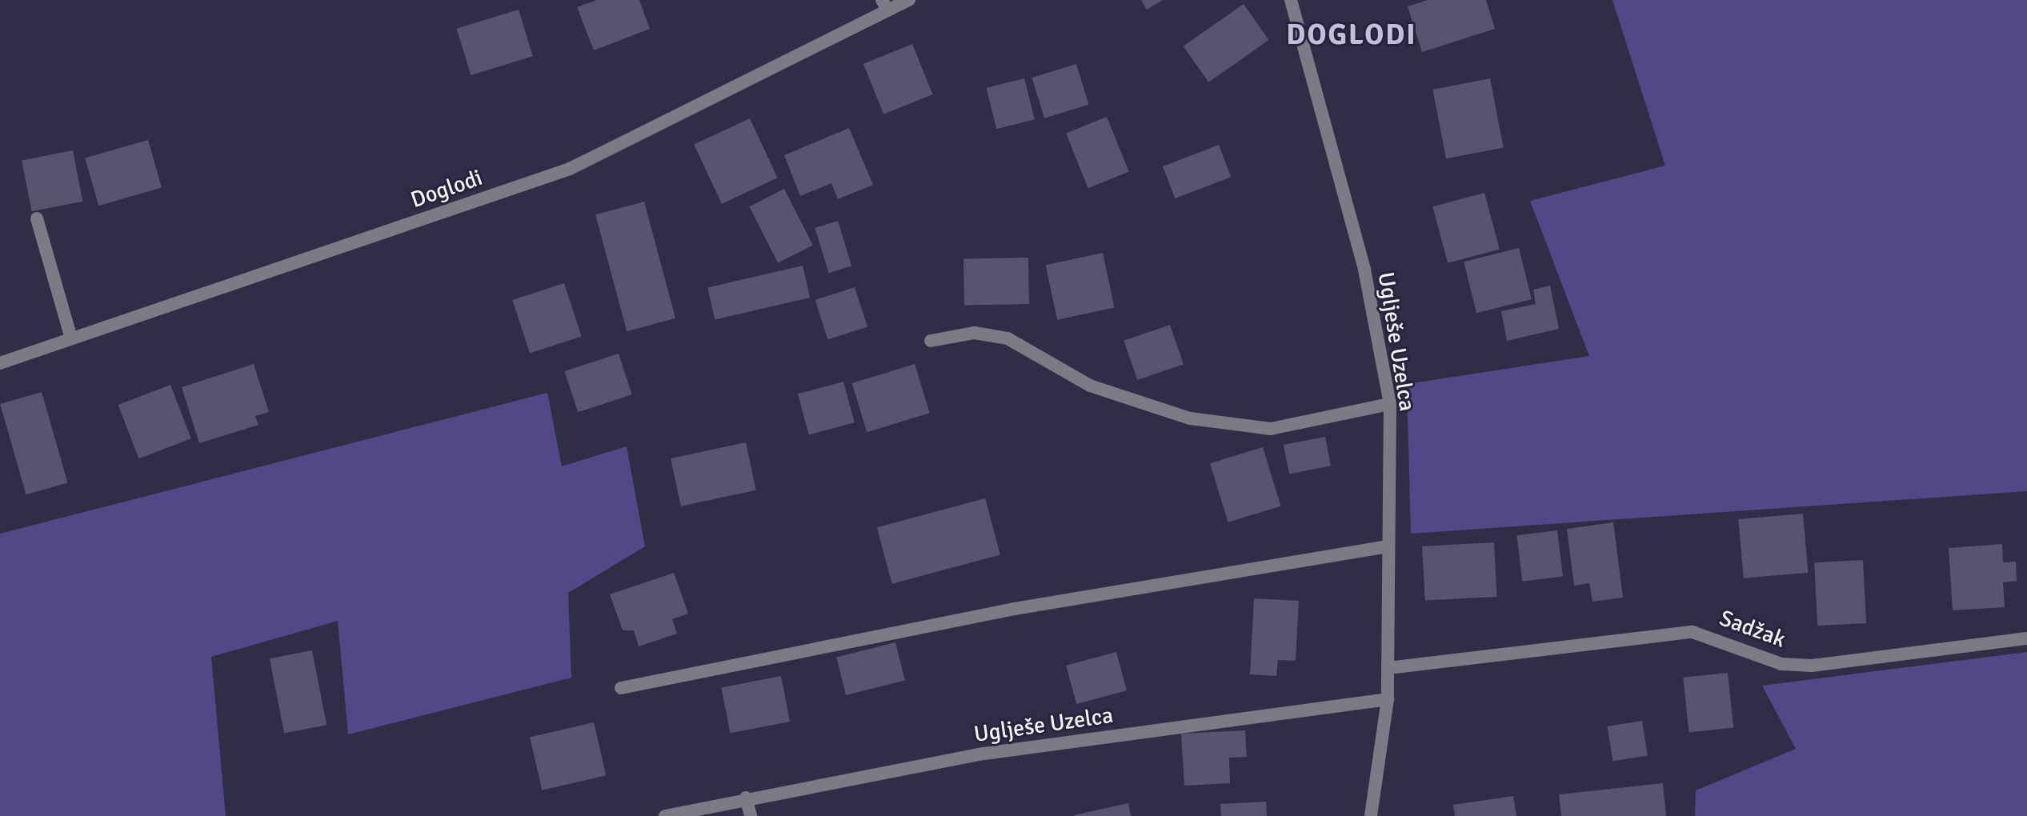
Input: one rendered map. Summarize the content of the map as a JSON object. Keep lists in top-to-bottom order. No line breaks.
{"streets":{"street":["Doglodi","Uglješe Uzelca","Sadžak"]},"crossings":[["Uglješe Uzelca","Sadžak"]],"districts":["DOGLODI"]}
